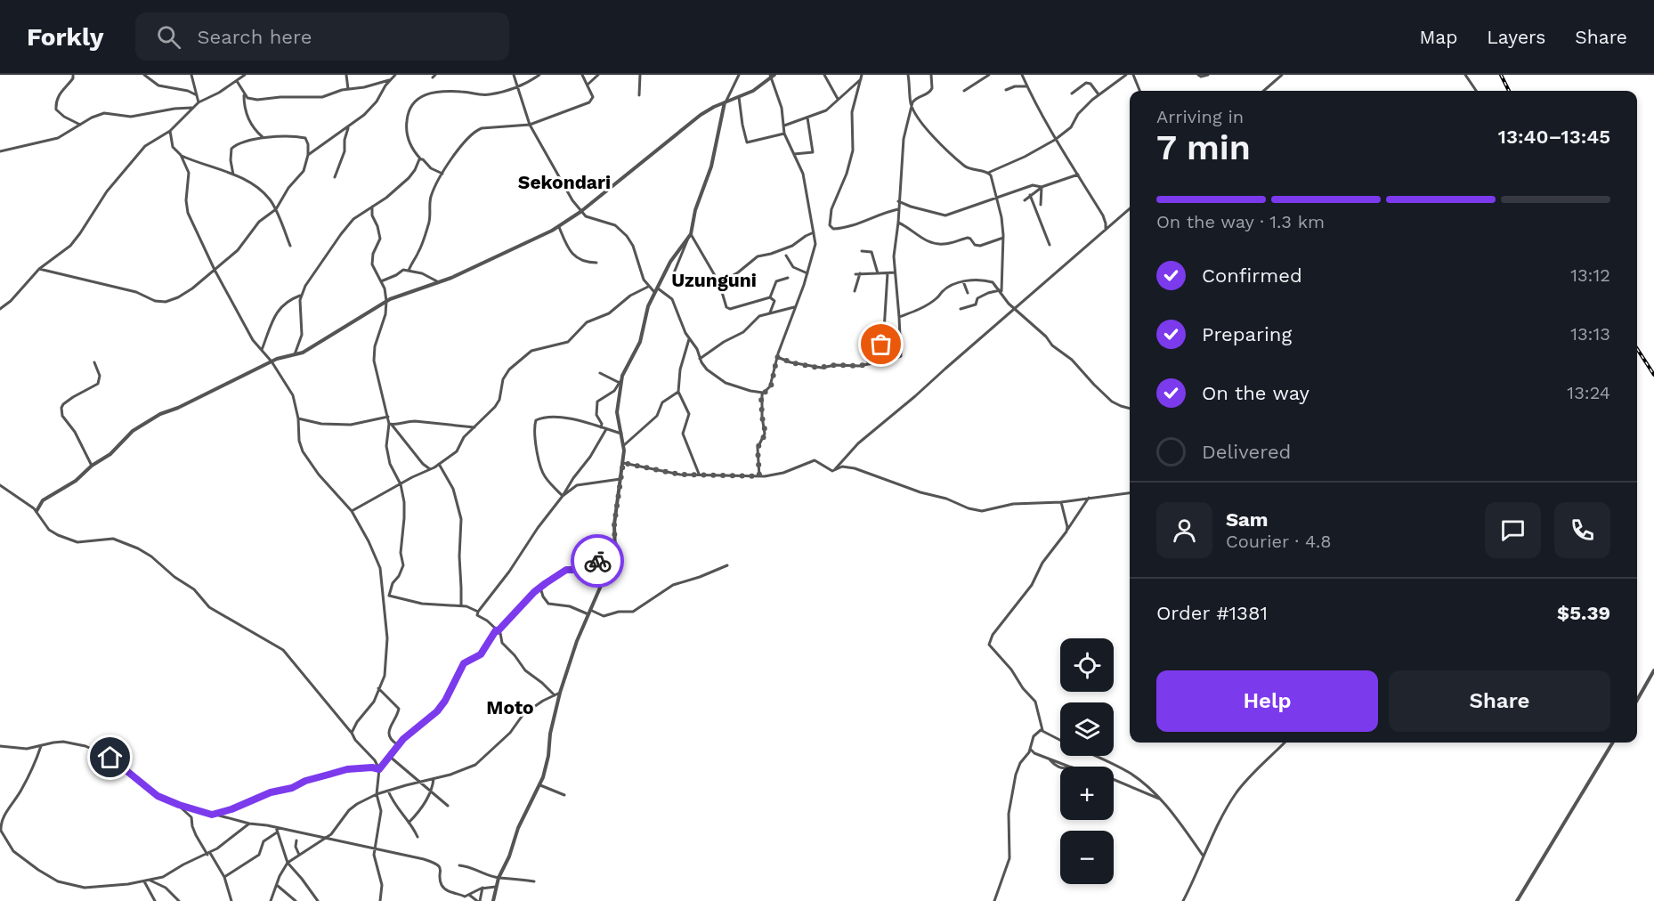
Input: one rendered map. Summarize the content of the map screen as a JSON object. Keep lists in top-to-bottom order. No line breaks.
{"districts":["Sekondari","Uzunguni","Moto"],"page":{"header":"Forkly","search":"Search here","nav":["Map","Layers","Share"],"heading":["7 min","Arriving in","13:40–13:45"],"panel":["Sam","Courier · 4.8","Order #1381","$5.39"],"bar":"On the way · 1.3 km","list":[["Confirmed","13:12"],["Preparing","13:13"],["On the way","13:24"],"Delivered"],"map_buttons":["+","−"],"buttons":["Help","Share"]}}
